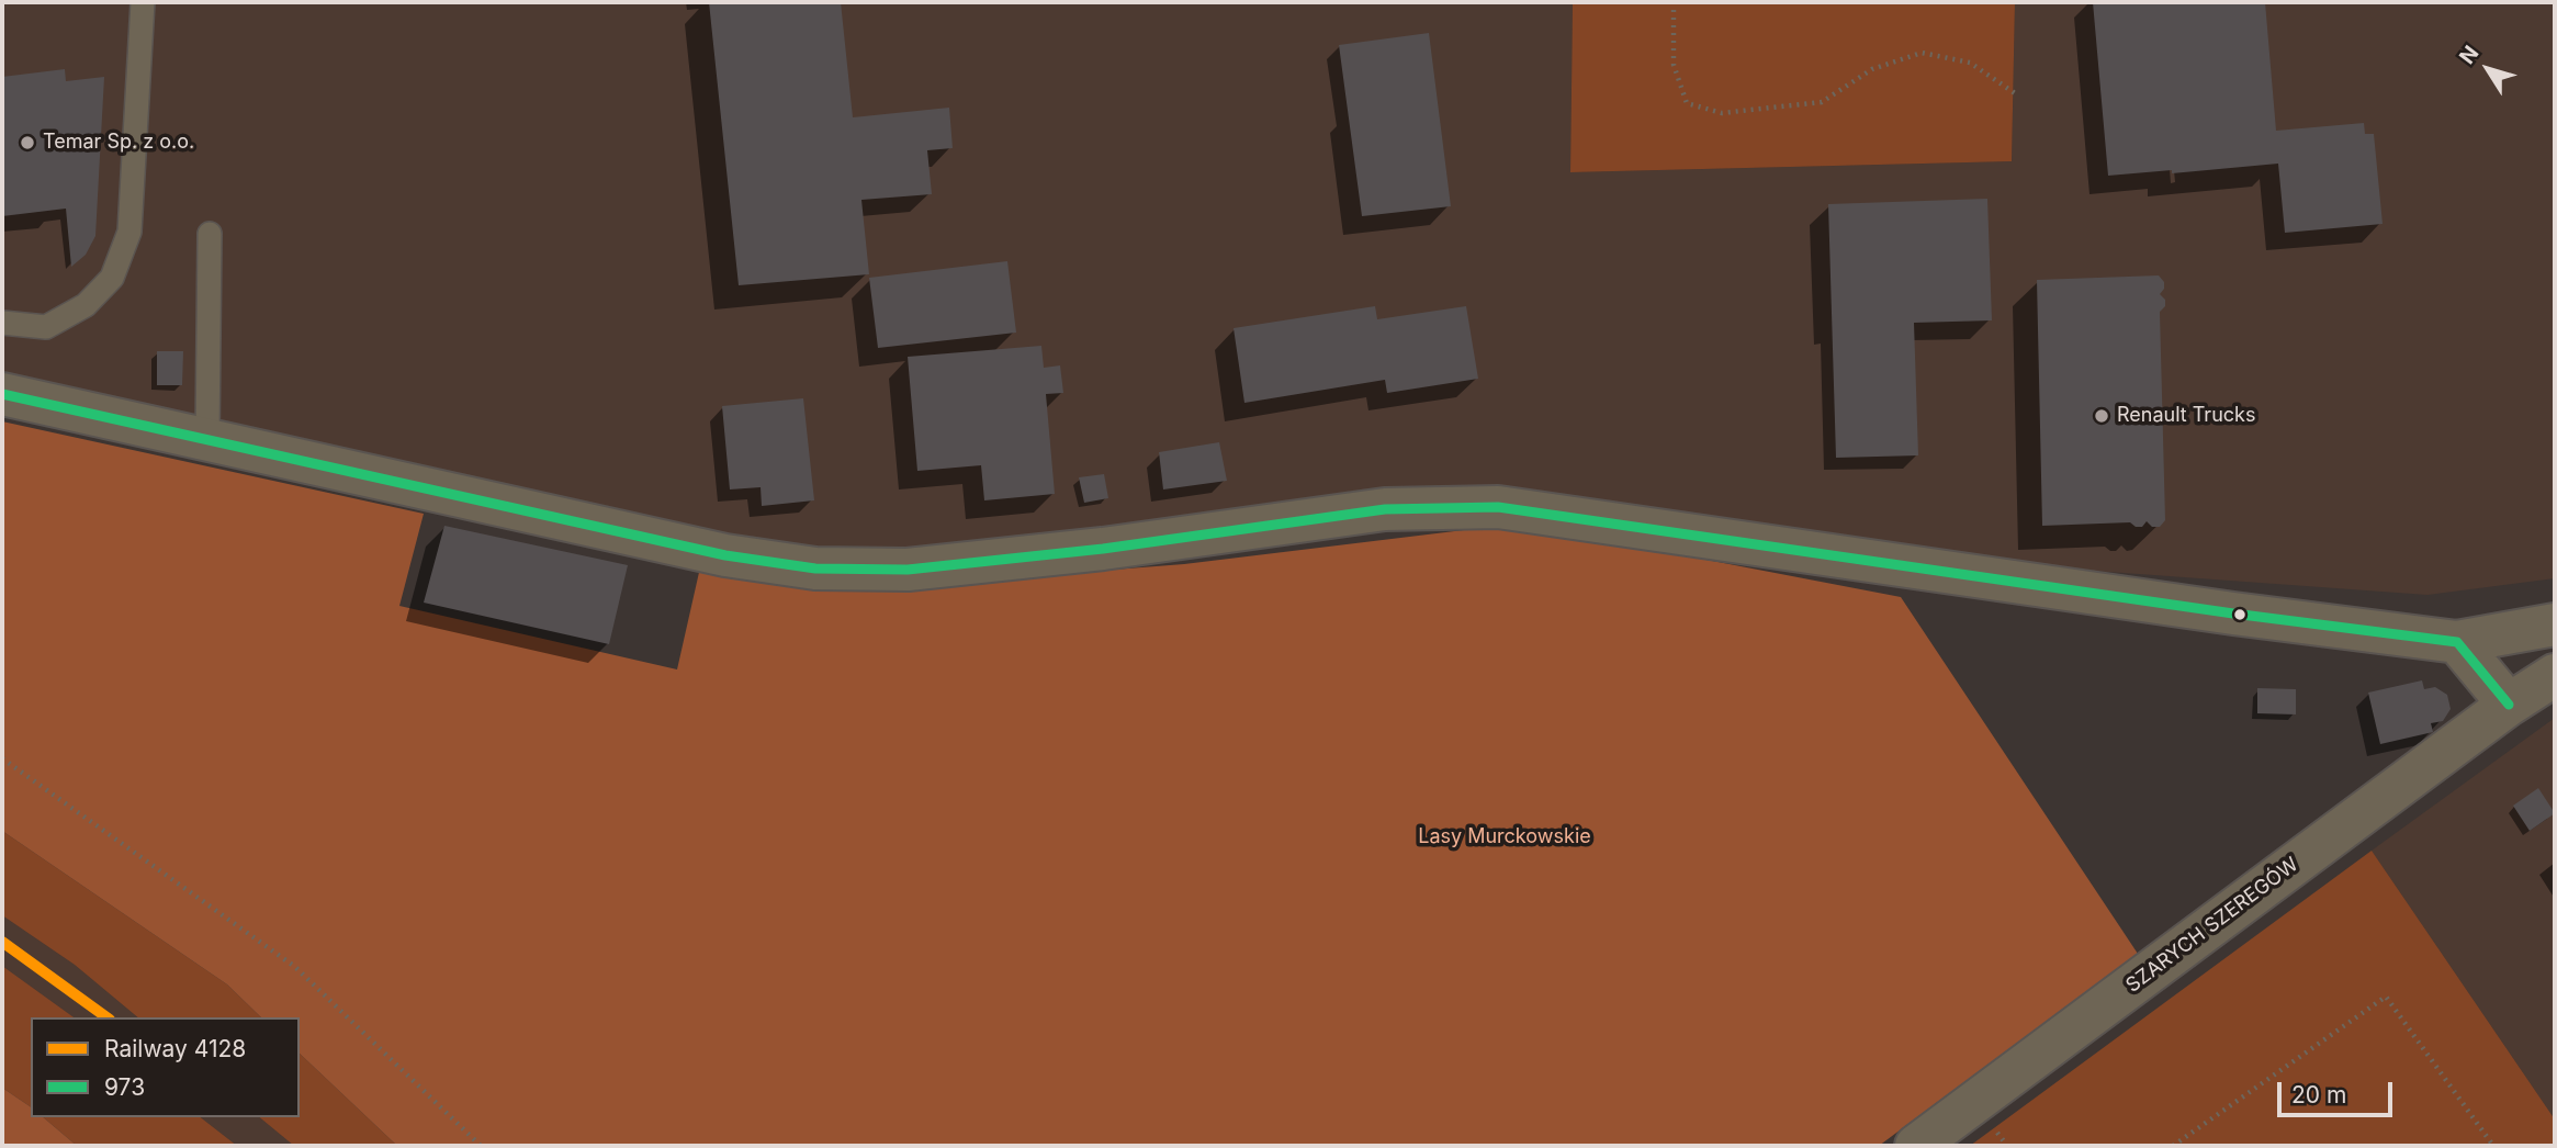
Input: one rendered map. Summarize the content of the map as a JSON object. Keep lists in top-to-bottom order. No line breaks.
{"streets":{"street":["SZARYCH SZEREGÓW"]},"parks":["Lasy Murckowskie"],"places":["Temar Sp. z o.o.","Renault Trucks"],"lines":["transit line 973","rail line 4128"],"legend":["Railway 4128","973"],"scale_bar":"20 m","north":"top left"}
